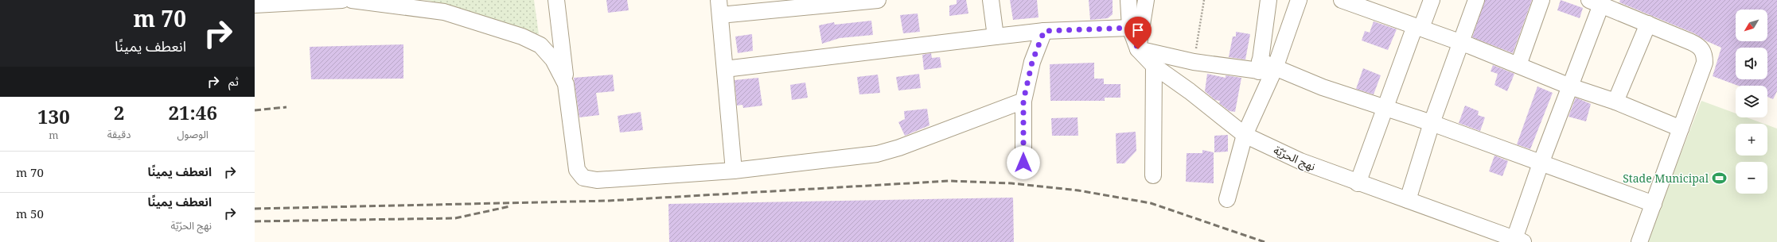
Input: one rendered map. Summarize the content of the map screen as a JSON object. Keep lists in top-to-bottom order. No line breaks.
{"streets":{"street":["نهج الحرّيّة"]},"places":{"sports":["Stade Municipal"]},"north":"bottom left","page":{"turn":["70 m","انعطف يمينًا"],"map_buttons":["+","−"],"then":"ثم","eta":["21:46","الوصول","2","دقيقة","130","m"],"list":[{"name":"انعطف يمينًا","value":"70 m"},{"name":"انعطف يمينًا","note":"نهج الحرّيّة","value":"50 m"}]}}
